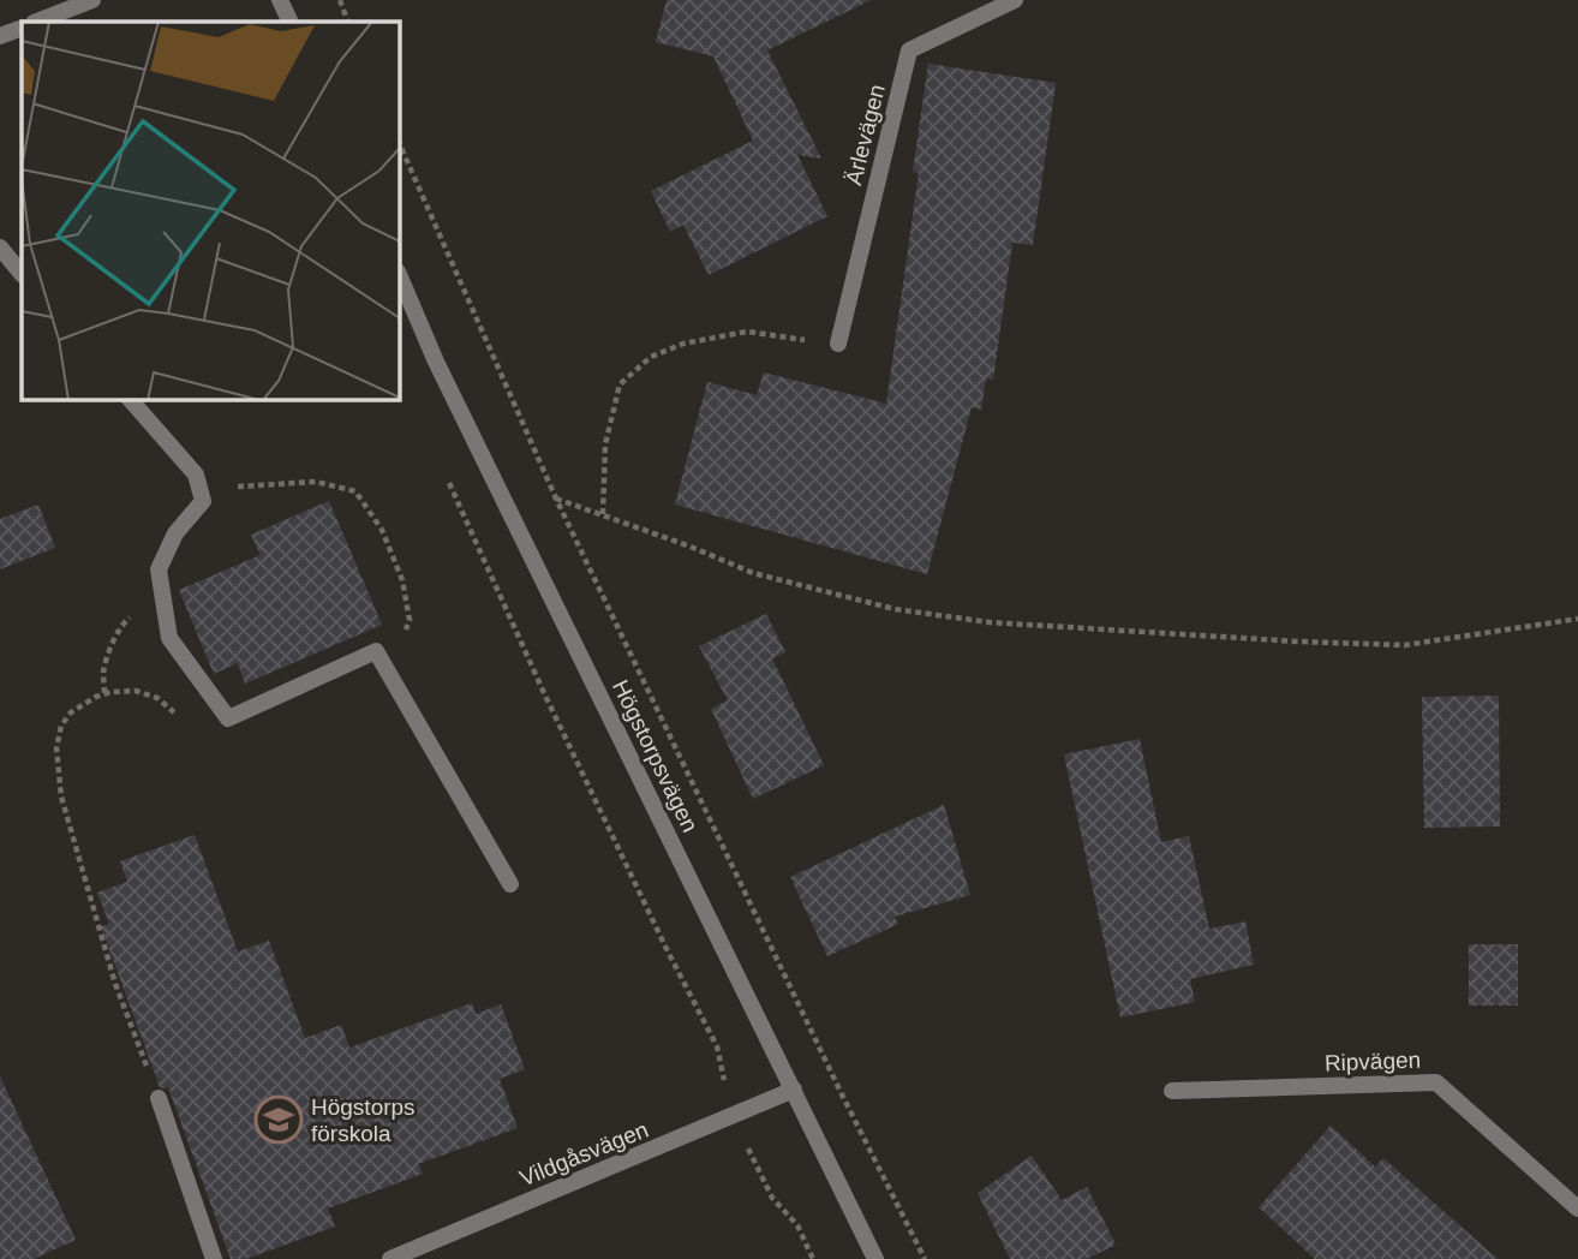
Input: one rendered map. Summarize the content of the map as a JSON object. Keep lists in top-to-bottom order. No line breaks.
{"streets":{"street":["Ärlevägen","Högstorpsvägen","Ripvägen","Vildgåsvägen"]},"crossings":[["Högstorpsvägen","Vildgåsvägen"]],"places":{"school or university":["Högstorps förskola"]}}
